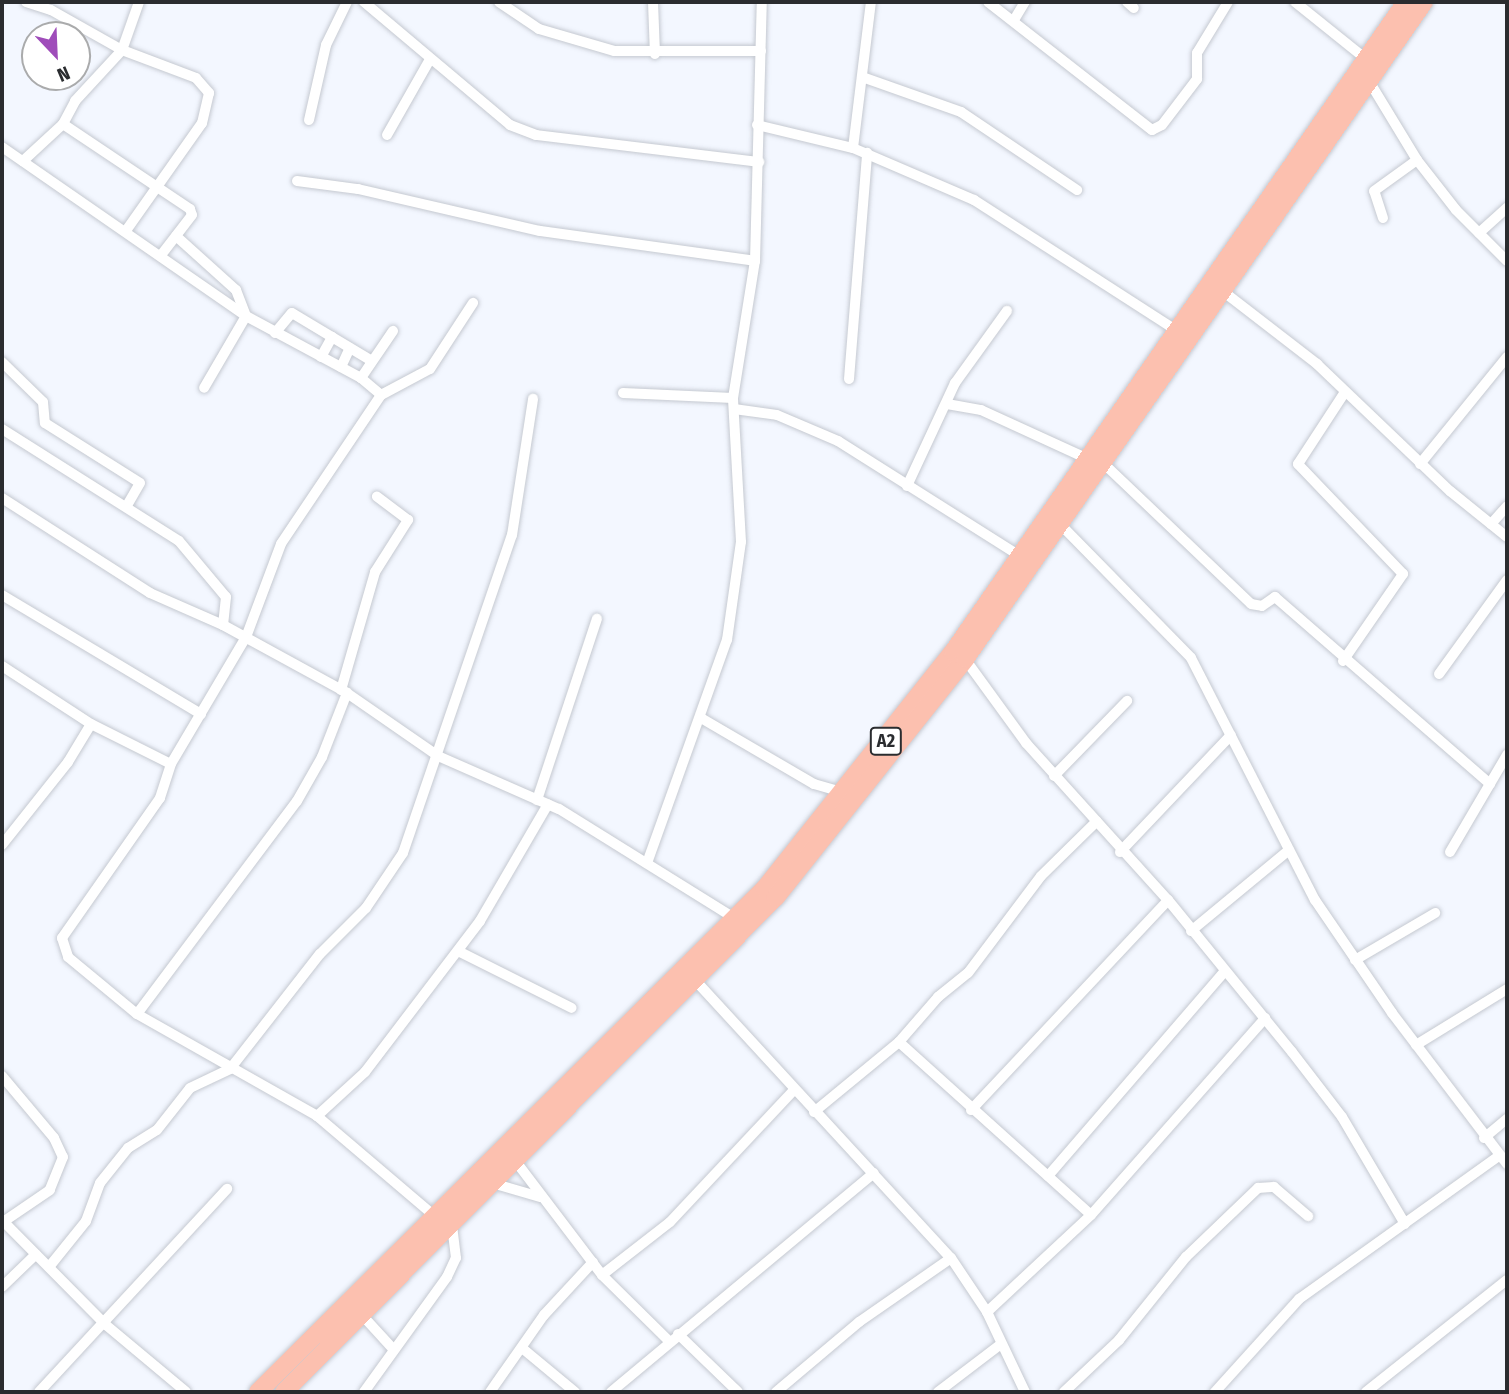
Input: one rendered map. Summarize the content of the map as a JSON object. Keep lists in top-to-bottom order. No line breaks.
{"streets":{"highway":["A2"]},"north":"bottom right"}
